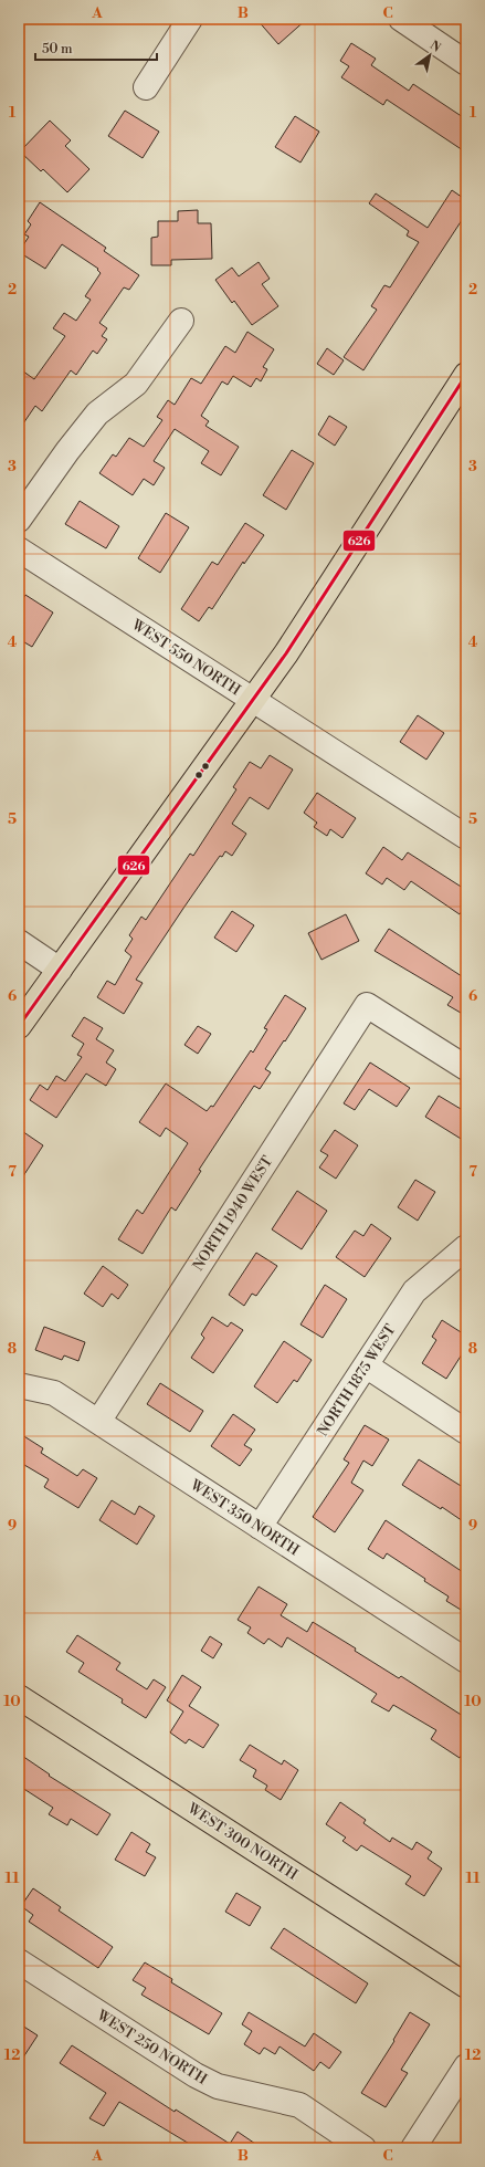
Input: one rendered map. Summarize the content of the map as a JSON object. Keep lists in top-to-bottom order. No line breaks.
{"streets":{"main road":["WEST 300 NORTH"],"street":["WEST 550 NORTH","NORTH 1940 WEST","NORTH 1875 WEST","WEST 350 NORTH","WEST 250 NORTH"]},"crossings":[["NORTH 1940 WEST","WEST 350 NORTH"],["NORTH 1875 WEST","WEST 350 NORTH"]],"lines":["transit line 626"],"scale_bar":"50 m","north":"top right","grid":{"columns":["A","B","C"],"rows":["1","2","3","4","5","6","7","8","9","10","11","12"]}}
